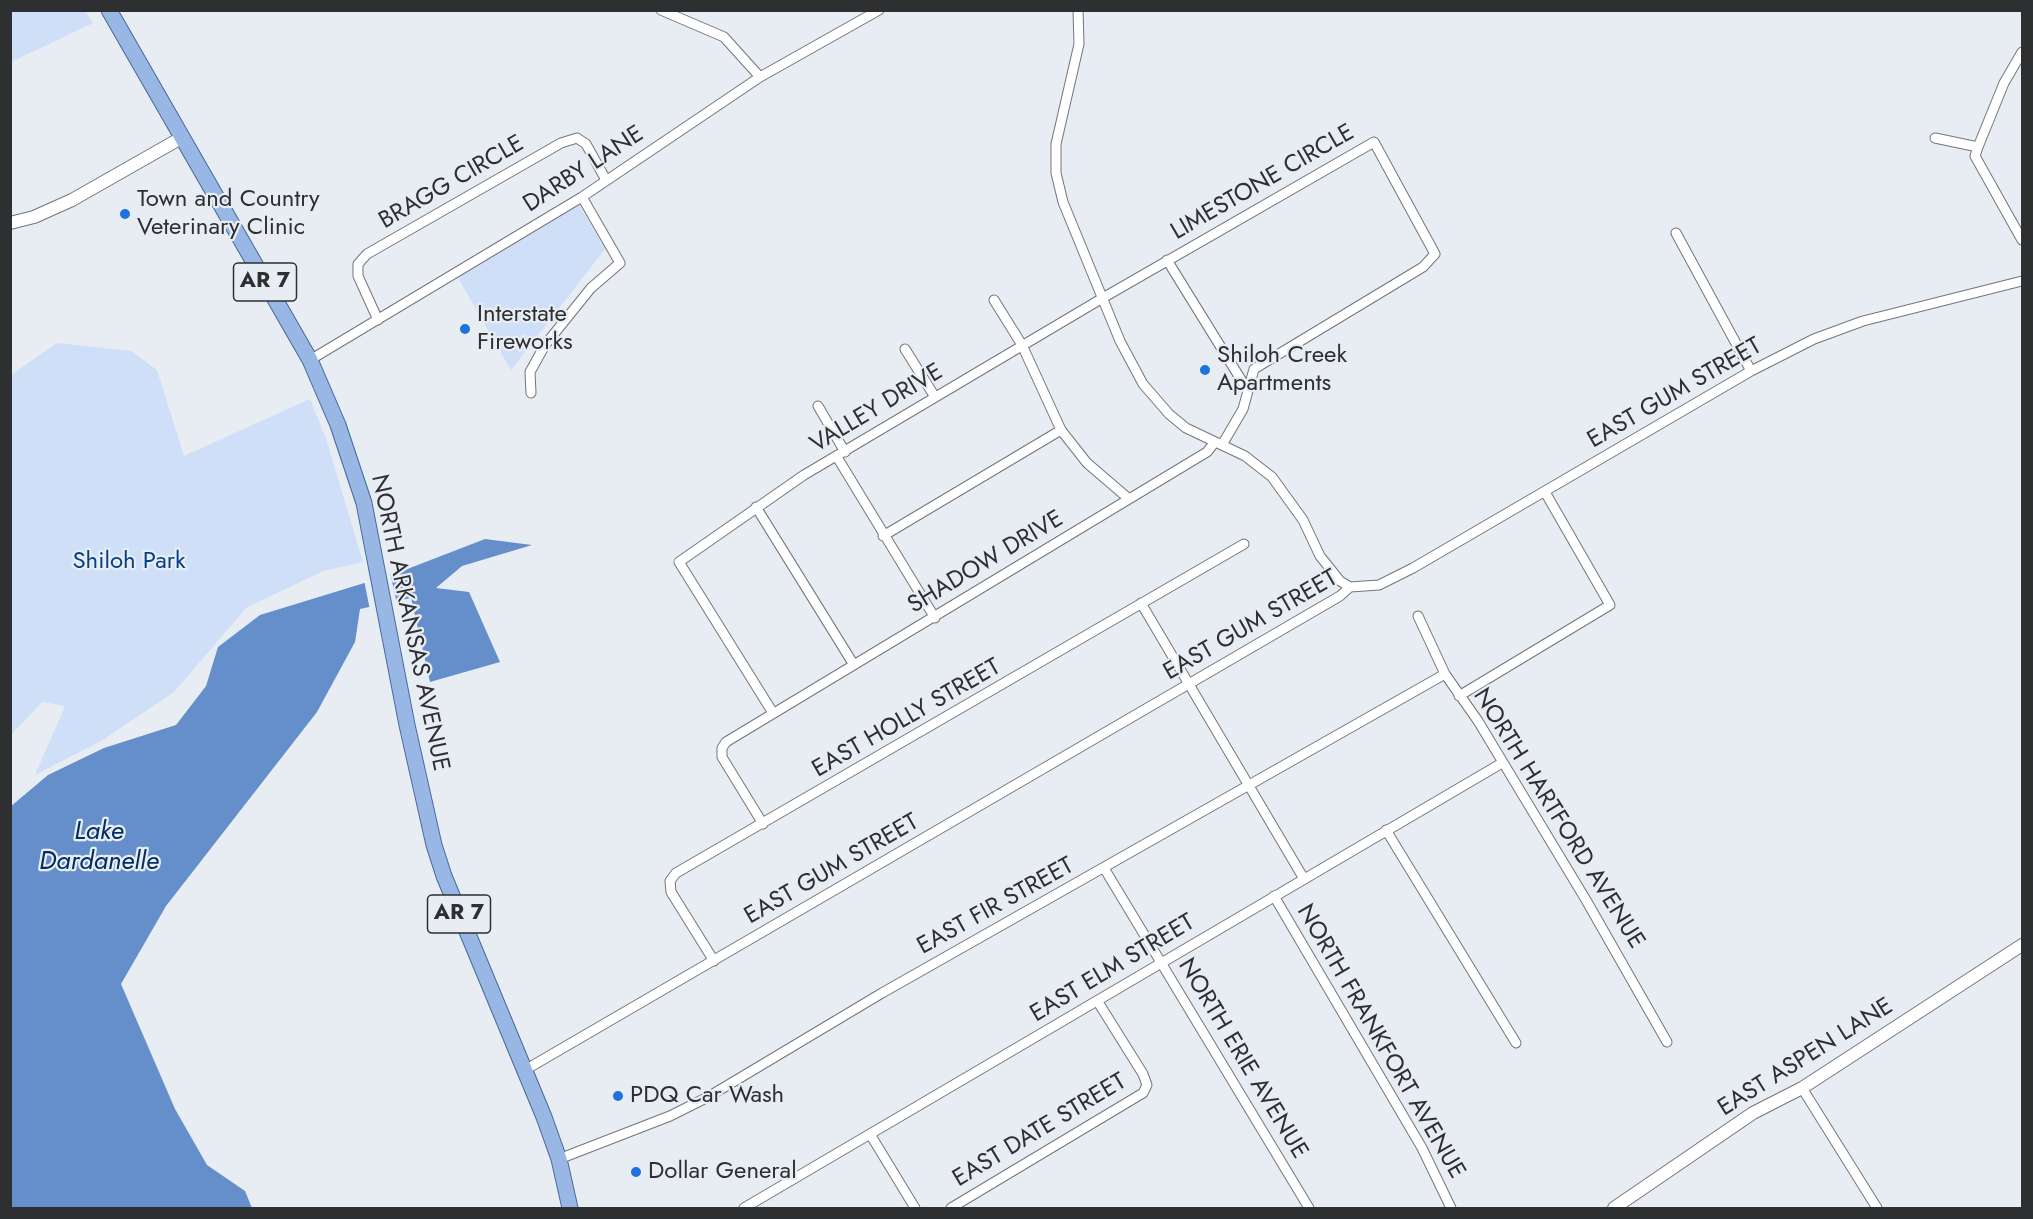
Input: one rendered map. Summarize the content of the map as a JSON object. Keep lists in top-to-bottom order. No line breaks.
{"streets":{"main road":["AR 7","NORTH ARKANSAS AVENUE"],"street":["DARBY LANE","BRAGG CIRCLE","LIMESTONE CIRCLE","EAST GUM STREET","VALLEY DRIVE","SHADOW DRIVE","EAST HOLLY STREET","NORTH HARTFORD AVENUE","EAST FIR STREET","EAST ELM STREET","NORTH FRANKFORT AVENUE","EAST ASPEN LANE","NORTH ERIE AVENUE","EAST DATE STREET"]},"crossings":[["DARBY LANE","BRAGG CIRCLE"],["DARBY LANE","NORTH ARKANSAS AVENUE"],["LIMESTONE CIRCLE","VALLEY DRIVE"],["LIMESTONE CIRCLE","SHADOW DRIVE"],["EAST GUM STREET","NORTH ARKANSAS AVENUE"],["EAST GUM STREET","EAST HOLLY STREET"],["EAST GUM STREET","NORTH FRANKFORT AVENUE"],["VALLEY DRIVE","SHADOW DRIVE"],["SHADOW DRIVE","EAST HOLLY STREET"],["NORTH ARKANSAS AVENUE","EAST FIR STREET"],["EAST HOLLY STREET","NORTH FRANKFORT AVENUE"],["NORTH HARTFORD AVENUE","EAST FIR STREET"],["NORTH HARTFORD AVENUE","EAST ELM STREET"],["EAST FIR STREET","NORTH FRANKFORT AVENUE"],["EAST FIR STREET","NORTH ERIE AVENUE"],["EAST ELM STREET","NORTH FRANKFORT AVENUE"],["EAST ELM STREET","NORTH ERIE AVENUE"],["EAST ELM STREET","EAST DATE STREET"]],"water":["Lake Dardanelle"],"parks":["Shiloh Park"],"places":["Town and Country Veterinary Clinic","Interstate Fireworks","Shiloh Creek Apartments","PDQ Car Wash","Dollar General"]}
